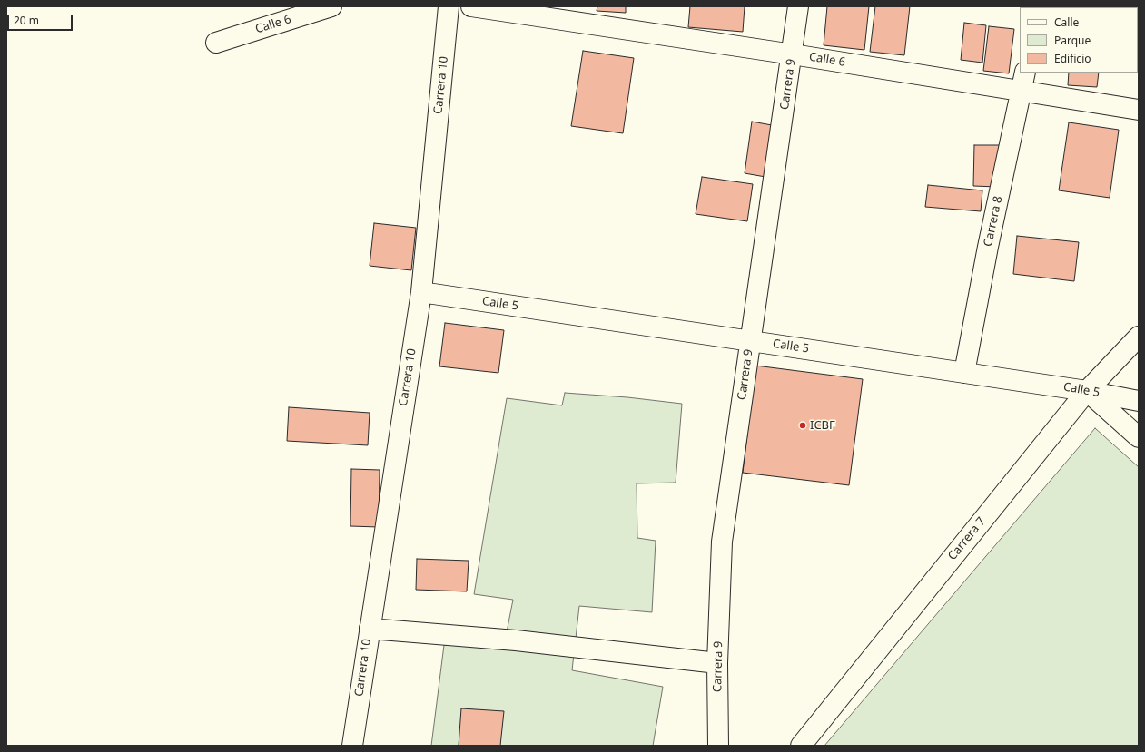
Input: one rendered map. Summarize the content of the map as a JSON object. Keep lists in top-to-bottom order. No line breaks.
{"streets":{"street":["Calle 6","Carrera 9","Carrera 10","Carrera 8","Calle 5","Carrera 7"]},"crossings":[["Calle 6","Carrera 9"],["Calle 6","Carrera 8"],["Carrera 9","Calle 5"],["Carrera 10","Calle 5"],["Carrera 8","Calle 5"],["Calle 5","Carrera 7"]],"places":["ICBF"],"legend":["Calle","Parque","Edificio"],"scale_bar":"20 m"}
